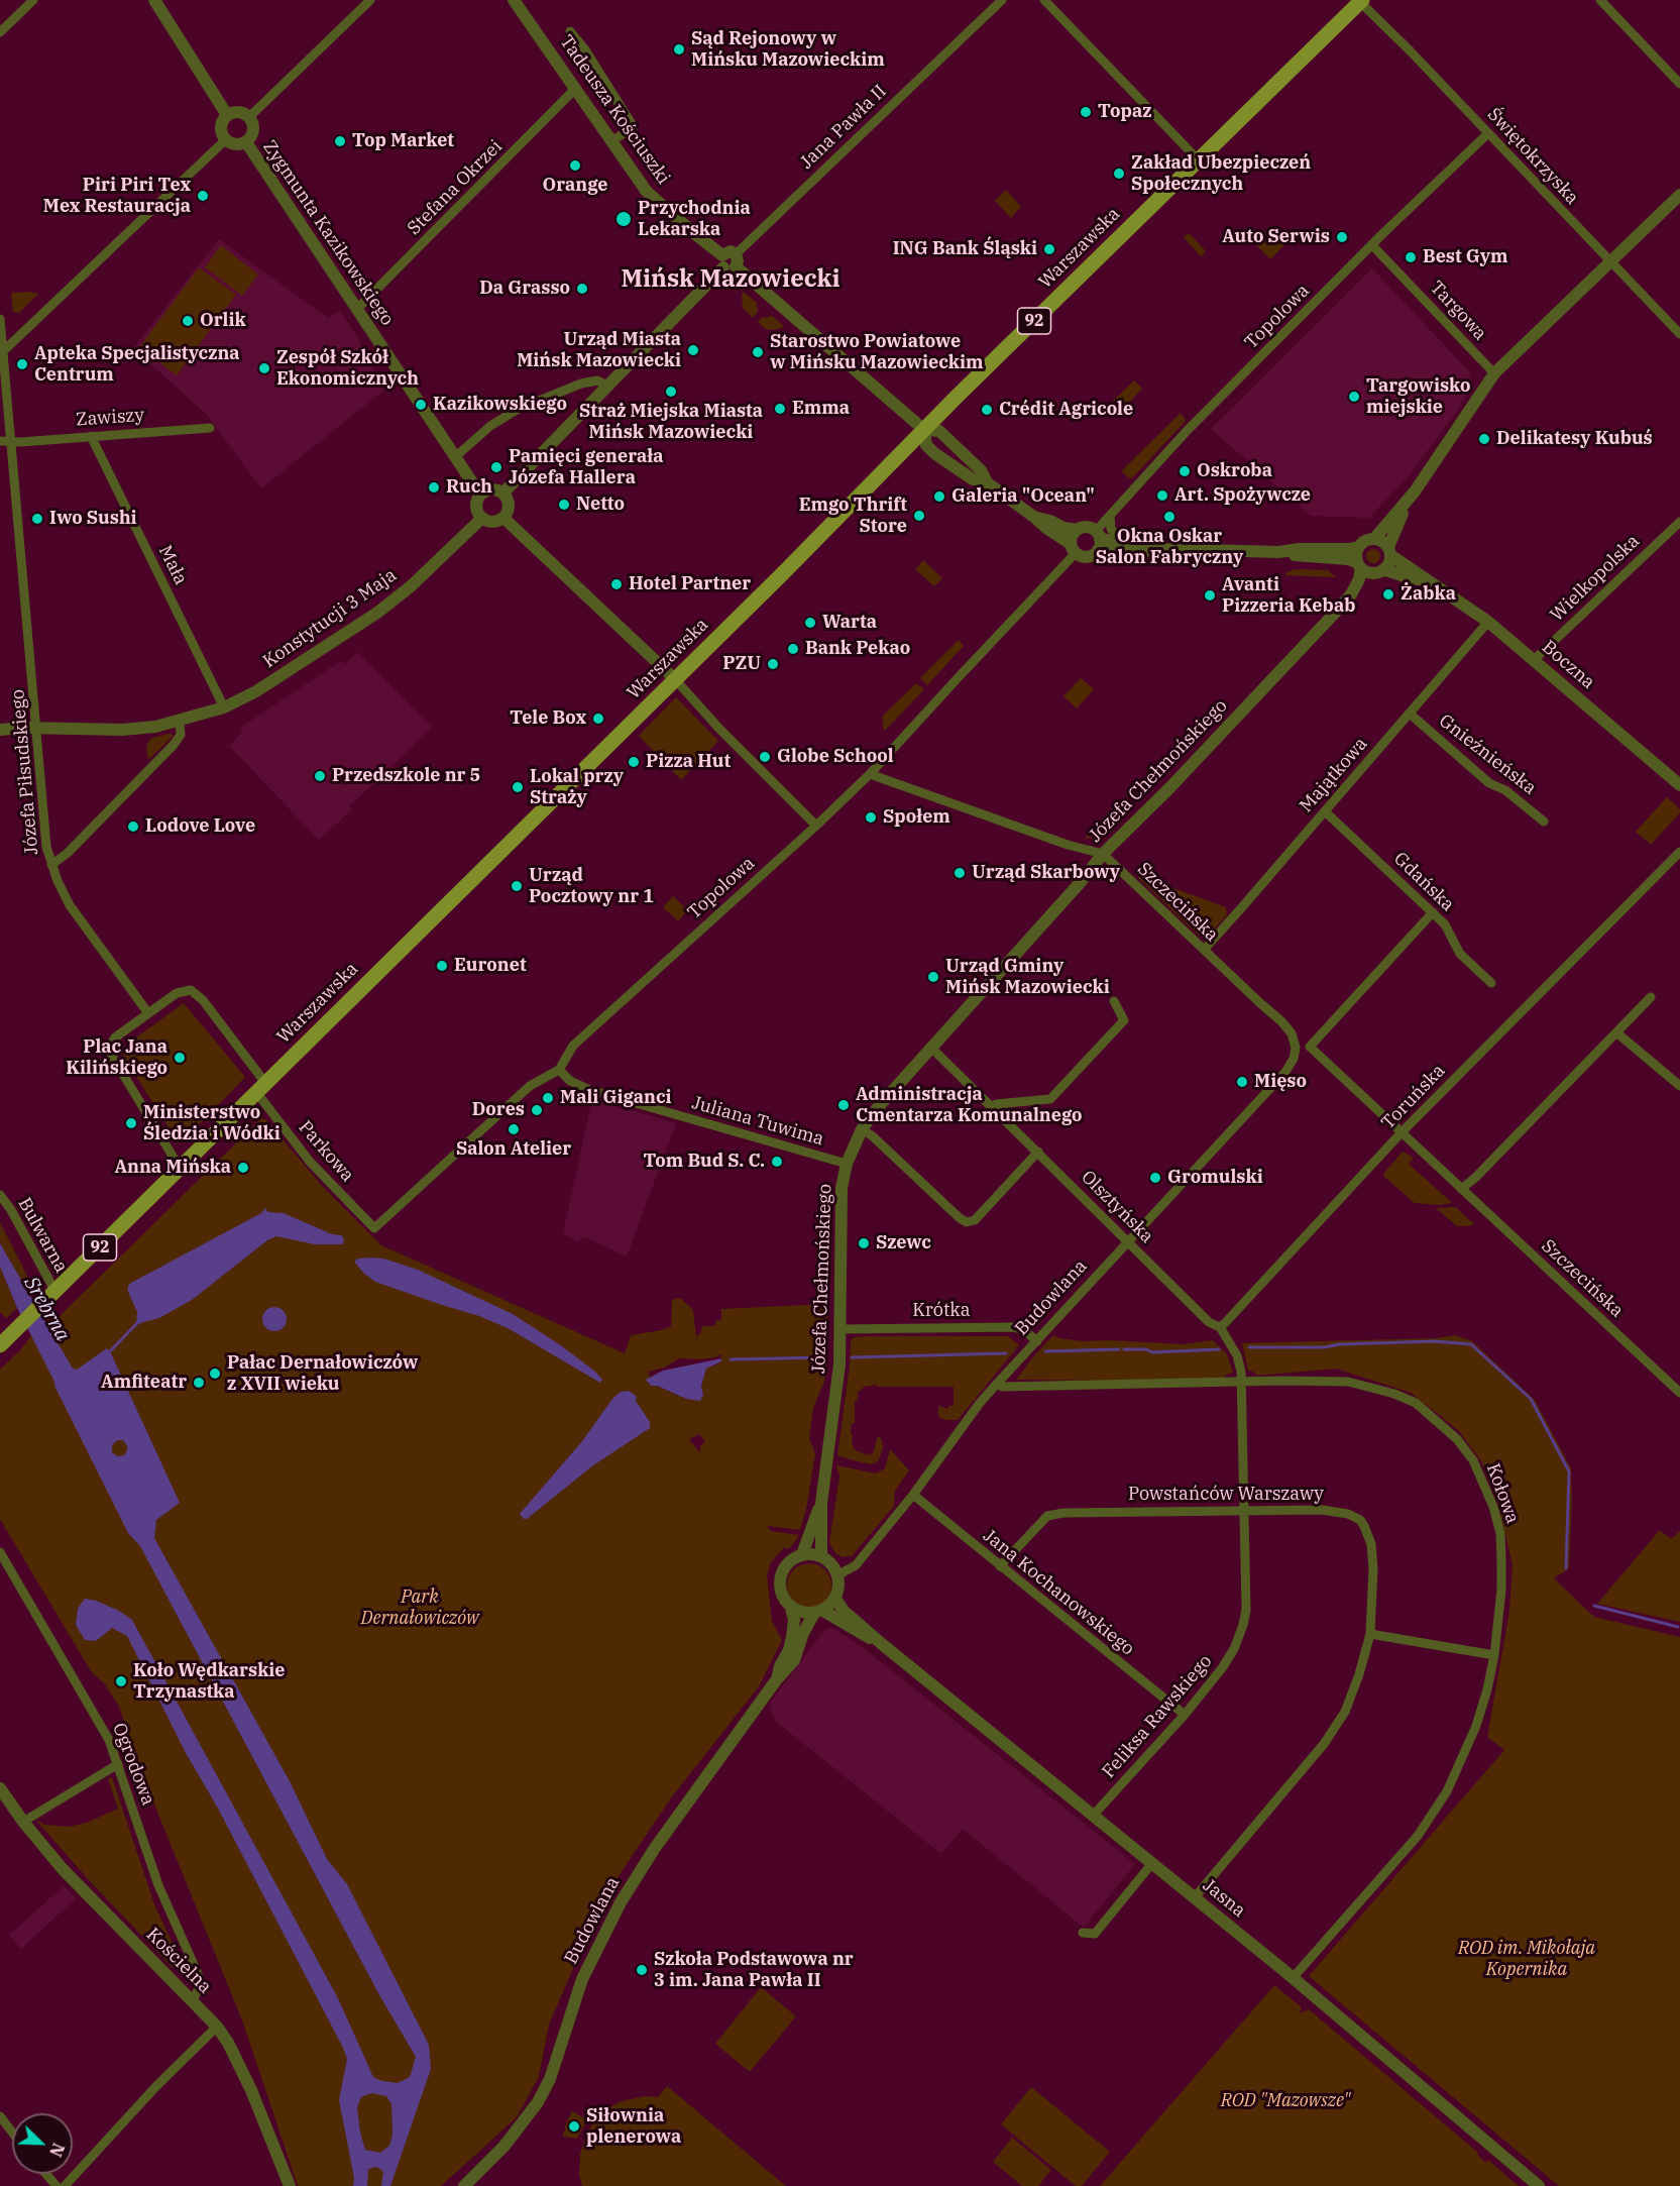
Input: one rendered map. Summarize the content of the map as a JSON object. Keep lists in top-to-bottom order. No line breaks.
{"streets":{"main road":["Warszawska","92"],"street":["Tadeusza Kościuszki","Jana Pawła II","Świętokrzyska","Stefana Okrzei","Zygmunta Kazikowskiego","Targowa","Topolowa","Zawiszy","Mała","Wielkopolska","Konstytucji 3 Maja","Boczna","Gnieźnieńska","Józefa Chełmońskiego","Józefa Piłsudskiego","Majątkowa","Gdańska","Szczecińska","Toruńska","Juliana Tuwima","Parkowa","Olsztyńska","Bulwarna","Budowlana","Krótka","Kołowa","Powstańców Warszawy","Jana Kochanowskiego","Feliksa Rawskiego","Ogrodowa","Jasna","Kościelna"]},"crossings":[["Tadeusza Kościuszki","Jana Pawła II"],["Tadeusza Kościuszki","Stefana Okrzei"],["Tadeusza Kościuszki","Warszawska"],["Świętokrzyska","Warszawska"],["Świętokrzyska","Topolowa"],["Stefana Okrzei","Zygmunta Kazikowskiego"],["Zygmunta Kazikowskiego","Konstytucji 3 Maja"],["Warszawska","Parkowa"],["Warszawska","Bulwarna"],["Targowa","Topolowa"],["Topolowa","Szczecińska"],["Topolowa","Juliana Tuwima"],["Topolowa","Parkowa"],["Zawiszy","Mała"],["Zawiszy","Józefa Piłsudskiego"],["Mała","Konstytucji 3 Maja"],["Wielkopolska","Boczna"],["Konstytucji 3 Maja","Józefa Piłsudskiego"],["Boczna","Józefa Chełmońskiego"],["Boczna","Majątkowa"],["Gnieźnieńska","Majątkowa"],["Józefa Chełmońskiego","Szczecińska"],["Józefa Chełmońskiego","Juliana Tuwima"],["Józefa Chełmońskiego","Olsztyńska"],["Józefa Chełmońskiego","Budowlana"],["Józefa Chełmońskiego","Krótka"],["Józefa Chełmońskiego","Jasna"],["Majątkowa","Gdańska"],["Majątkowa","Szczecińska"],["Szczecińska","Toruńska"],["Szczecińska","Budowlana"],["Toruńska","Olsztyńska"],["Juliana Tuwima","Parkowa"],["Olsztyńska","Budowlana"],["Budowlana","Krótka"],["Budowlana","Kołowa"],["Budowlana","Jana Kochanowskiego"],["Budowlana","Jasna"],["Kołowa","Feliksa Rawskiego"],["Kołowa","Jasna"],["Powstańców Warszawy","Jana Kochanowskiego"],["Powstańców Warszawy","Feliksa Rawskiego"],["Powstańców Warszawy","Jasna"],["Jana Kochanowskiego","Feliksa Rawskiego"],["Feliksa Rawskiego","Jasna"],["Ogrodowa","Kościelna"]],"districts":["Mińsk Mazowiecki"],"water":["Srebrna"],"parks":["Park Dernałowiczów","ROD im. Mikołaja Kopernika","ROD \"Mazowsze\""],"places":["Sąd Rejonowy w Mińsku Mazowieckim","Topaz","Top Market","Orange","Zakład Ubezpieczeń Społecznych","Piri Piri Tex Mex Restauracja","Przychodnia Lekarska","Auto Serwis","ING Bank Śląski","Best Gym","Da Grasso","Orlik","Urząd Miasta Mińsk Mazowiecki","Starostwo Powiatowe w Mińsku Mazowieckim","Apteka Specjalistyczna Centrum","Zespół Szkół Ekonomicznych","Straż Miejska Miasta Mińsk Mazowiecki","Targowisko miejskie","Kazikowskiego","Emma","Crédit Agricole","Delikatesy Kubuś","Pamięci generała Józefa Hallera","Oskroba","Ruch","Art. Spożywcze","Galeria \"Ocean\"","Netto","Emgo Thrift Store","Okna Oskar Salon Fabryczny","Iwo Sushi","Hotel Partner","Żabka","Avanti Pizzeria Kebab","Warta","Bank Pekao","PZU","Tele Box","Globe School","Pizza Hut","Przedszkole nr 5","Lokal przy Straży","Społem","Lodove Love","Urząd Skarbowy","Urząd Pocztowy nr 1","Euronet","Urząd Gminy Mińsk Mazowiecki","Plac Jana Kilińskiego","Mięso","Mali Giganci","Administracja Cmentarza Komunalnego","Dores","Ministerstwo Śledzia i Wódki","Salon Atelier","Tom Bud S. C.","Anna Mińska","Gromulski","Szewc","Pałac Dernałowiczów z XVII wieku","Amfiteatr","Koło Wędkarskie Trzynastka","Szkoła Podstawowa nr 3 im. Jana Pawła II","Siłownia plenerowa"],"north":"bottom right"}
